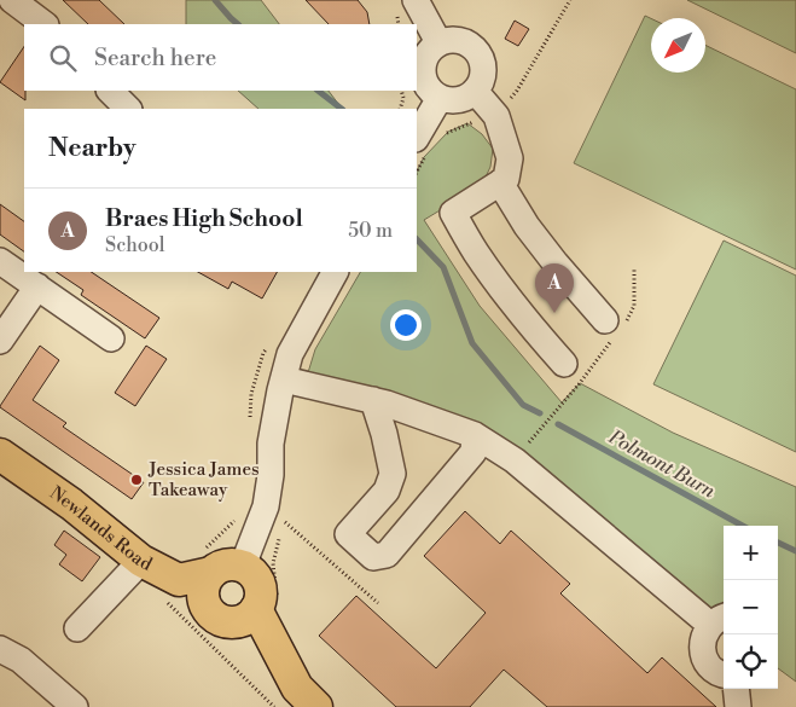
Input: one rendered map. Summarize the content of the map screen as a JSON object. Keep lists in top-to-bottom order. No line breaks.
{"streets":{"main road":["Newlands Road"]},"water":["Polmont Burn"],"places":["Jessica James Takeaway"],"north":"bottom left","page":{"search":"Search here","heading":"Nearby","list":[{"mark":"A","name":"Braes High School","note":"School","value":"50 m"}],"pins":"A","map_buttons":["+","−"]}}
